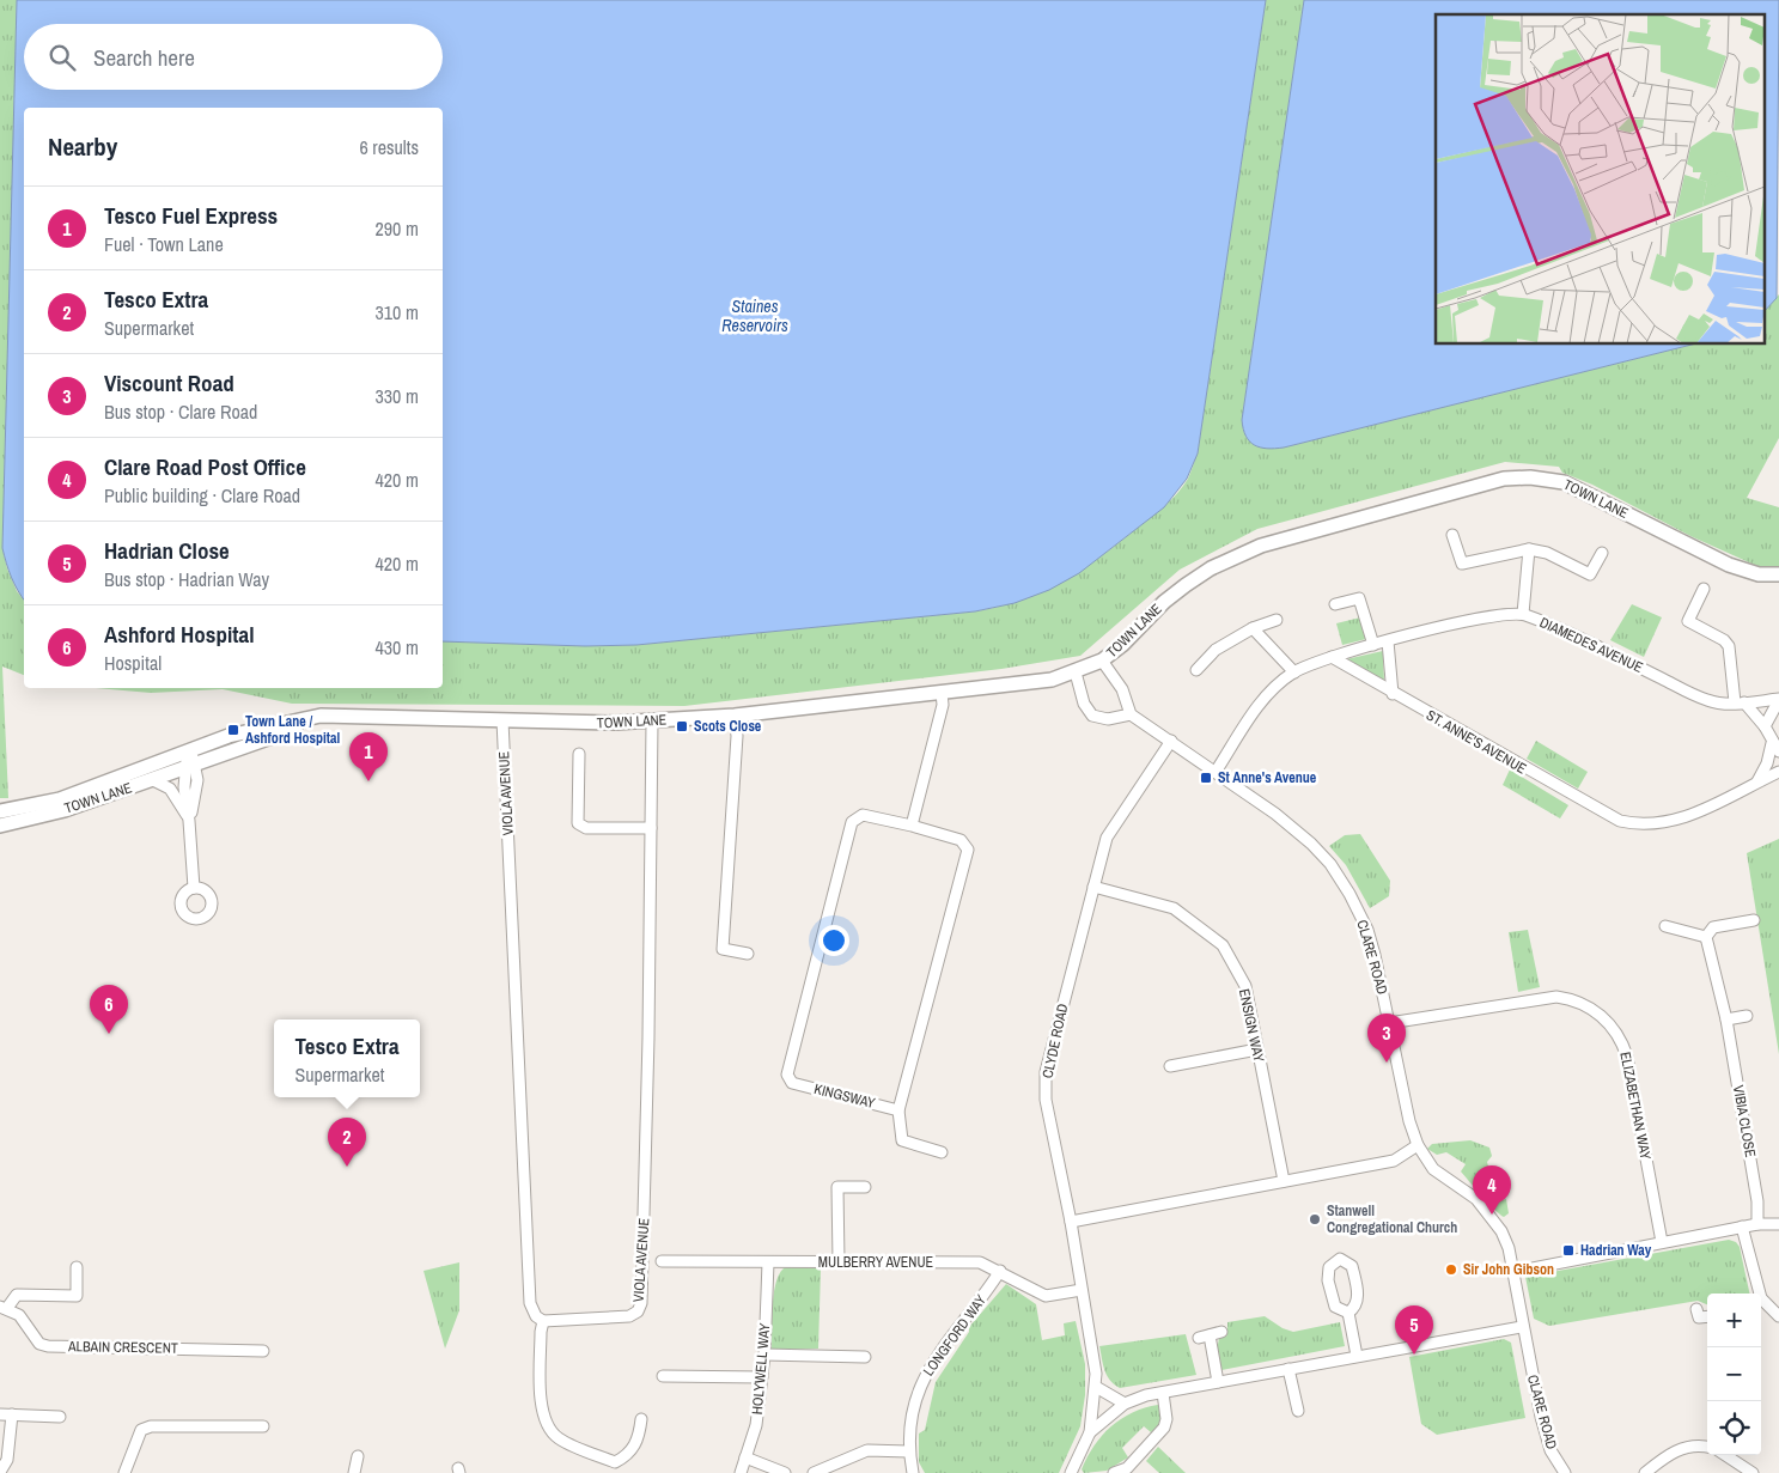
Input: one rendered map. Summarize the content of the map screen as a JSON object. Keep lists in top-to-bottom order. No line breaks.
{"streets":{"main road":["TOWN LANE"],"street":["DIAMEDES AVENUE","ST. ANNE'S AVENUE","VIOLA AVENUE","CLARE ROAD","ENSIGN WAY","CLYDE ROAD","KINGSWAY","ELIZABETHAN WAY","VIBIA CLOSE","MULBERRY AVENUE","LONGFORD WAY","ALBAIN CRESCENT","HOLYWELL WAY"]},"crossings":[["TOWN LANE","VIOLA AVENUE"],["DIAMEDES AVENUE","ST. ANNE'S AVENUE"],["CLARE ROAD","CLYDE ROAD"],["CLARE ROAD","ELIZABETHAN WAY"],["ENSIGN WAY","CLYDE ROAD"],["CLYDE ROAD","MULBERRY AVENUE"],["MULBERRY AVENUE","LONGFORD WAY"],["MULBERRY AVENUE","HOLYWELL WAY"]],"water":["Staines Reservoirs"],"places":{"transit":["Scots Close","Town Lane / Ashford Hospital","St Anne's Avenue","Hadrian Way"],"other":["Stanwell Congregational Church","Sir John Gibson"]},"page":{"search":"Search here","heading":["Nearby","6 results"],"list":[{"mark":"1","name":"Tesco Fuel Express","note":"Fuel · Town Lane","value":"290 m"},{"mark":"2","name":"Tesco Extra","note":"Supermarket","value":"310 m"},{"mark":"3","name":"Viscount Road","note":"Bus stop · Clare Road","value":"330 m"},{"mark":"4","name":"Clare Road Post Office","note":"Public building · Clare Road","value":"420 m"},{"mark":"5","name":"Hadrian Close","note":"Bus stop · Hadrian Way","value":"420 m"},{"mark":"6","name":"Ashford Hospital","note":"Hospital","value":"430 m"}],"pins":["1","6","3","2","4","5"],"popup":["Tesco Extra","Supermarket"],"map_buttons":["+","−"]}}
